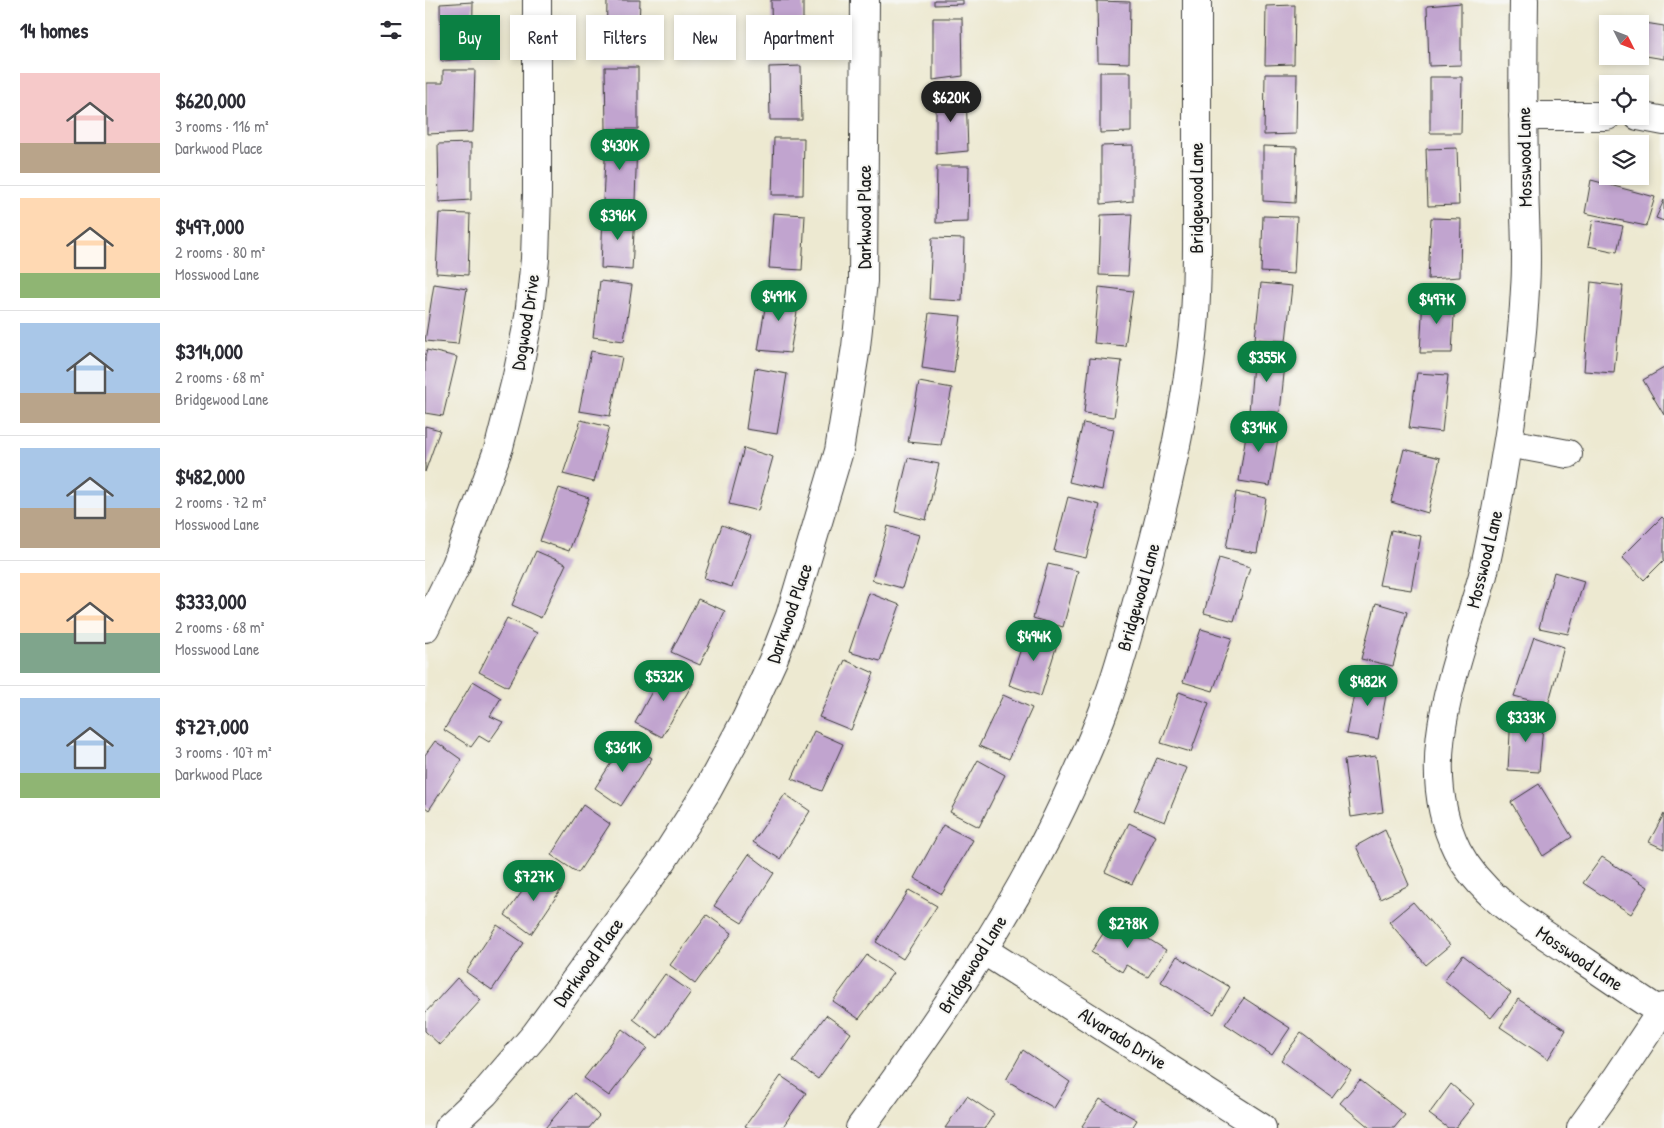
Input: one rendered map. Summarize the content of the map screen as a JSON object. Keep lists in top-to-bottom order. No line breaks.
{"streets":{"street":["Mosswood Lane","Bridgewood Lane","Darkwood Place","Dogwood Drive","Alvarado Drive"]},"crossings":[["Bridgewood Lane","Alvarado Drive"]],"north":"bottom right","page":{"heading":"14 homes","chip":["Buy","Rent","Filters","New","Apartment"],"list":[{"name":"$620,000","note":"3 rooms · 116 m² · Darkwood Place"},{"name":"$497,000","note":"2 rooms · 80 m² · Mosswood Lane"},{"name":"$314,000","note":"2 rooms · 68 m² · Bridgewood Lane"},{"name":"$482,000","note":"2 rooms · 72 m² · Mosswood Lane"},{"name":"$333,000","note":"2 rooms · 68 m² · Mosswood Lane"},{"name":"$727,000","note":"3 rooms · 107 m² · Darkwood Place"}],"price":["$620K","$430K","$396K","$491K","$497K","$355K","$314K","$494K","$532K","$482K","$333K","$361K","$727K","$278K"]}}
